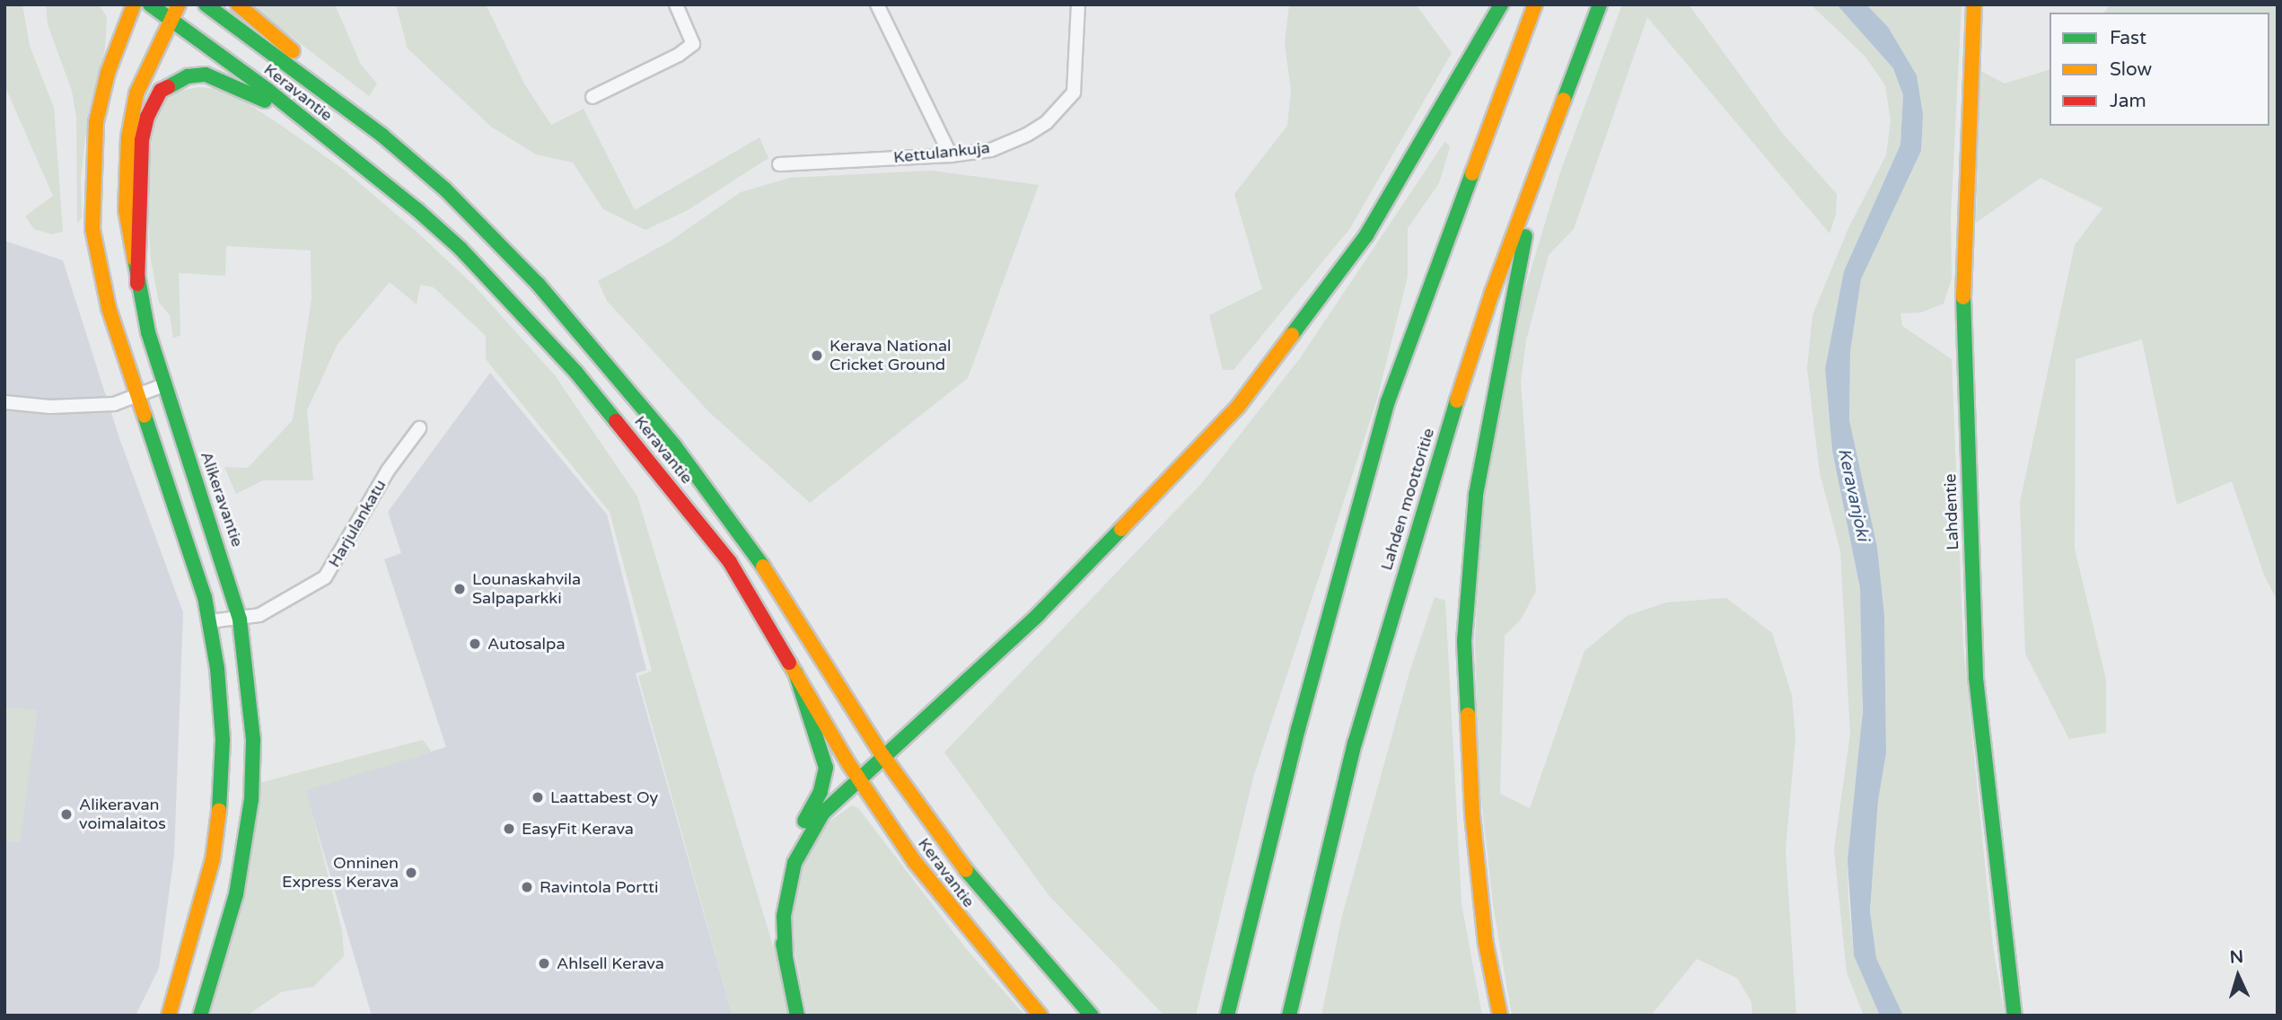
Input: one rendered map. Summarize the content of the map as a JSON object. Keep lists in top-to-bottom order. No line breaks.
{"streets":{"main road":["Keravantie","Alikeravantie","Lahden moottoritie","Lahdentie"],"street":["Kettulankuja","Harjulankatu"]},"crossings":[["Keravantie","Alikeravantie"],["Alikeravantie","Harjulankatu"]],"water":["Keravanjoki"],"places":["Kerava National Cricket Ground","Lounaskahvila Salpaparkki","Autosalpa","Laattabest Oy","Alikeravan voimalaitos","EasyFit Kerava","Onninen Express Kerava","Ravintola Portti","Ahlsell Kerava"],"legend":["Fast","Slow","Jam"],"north":"top"}
